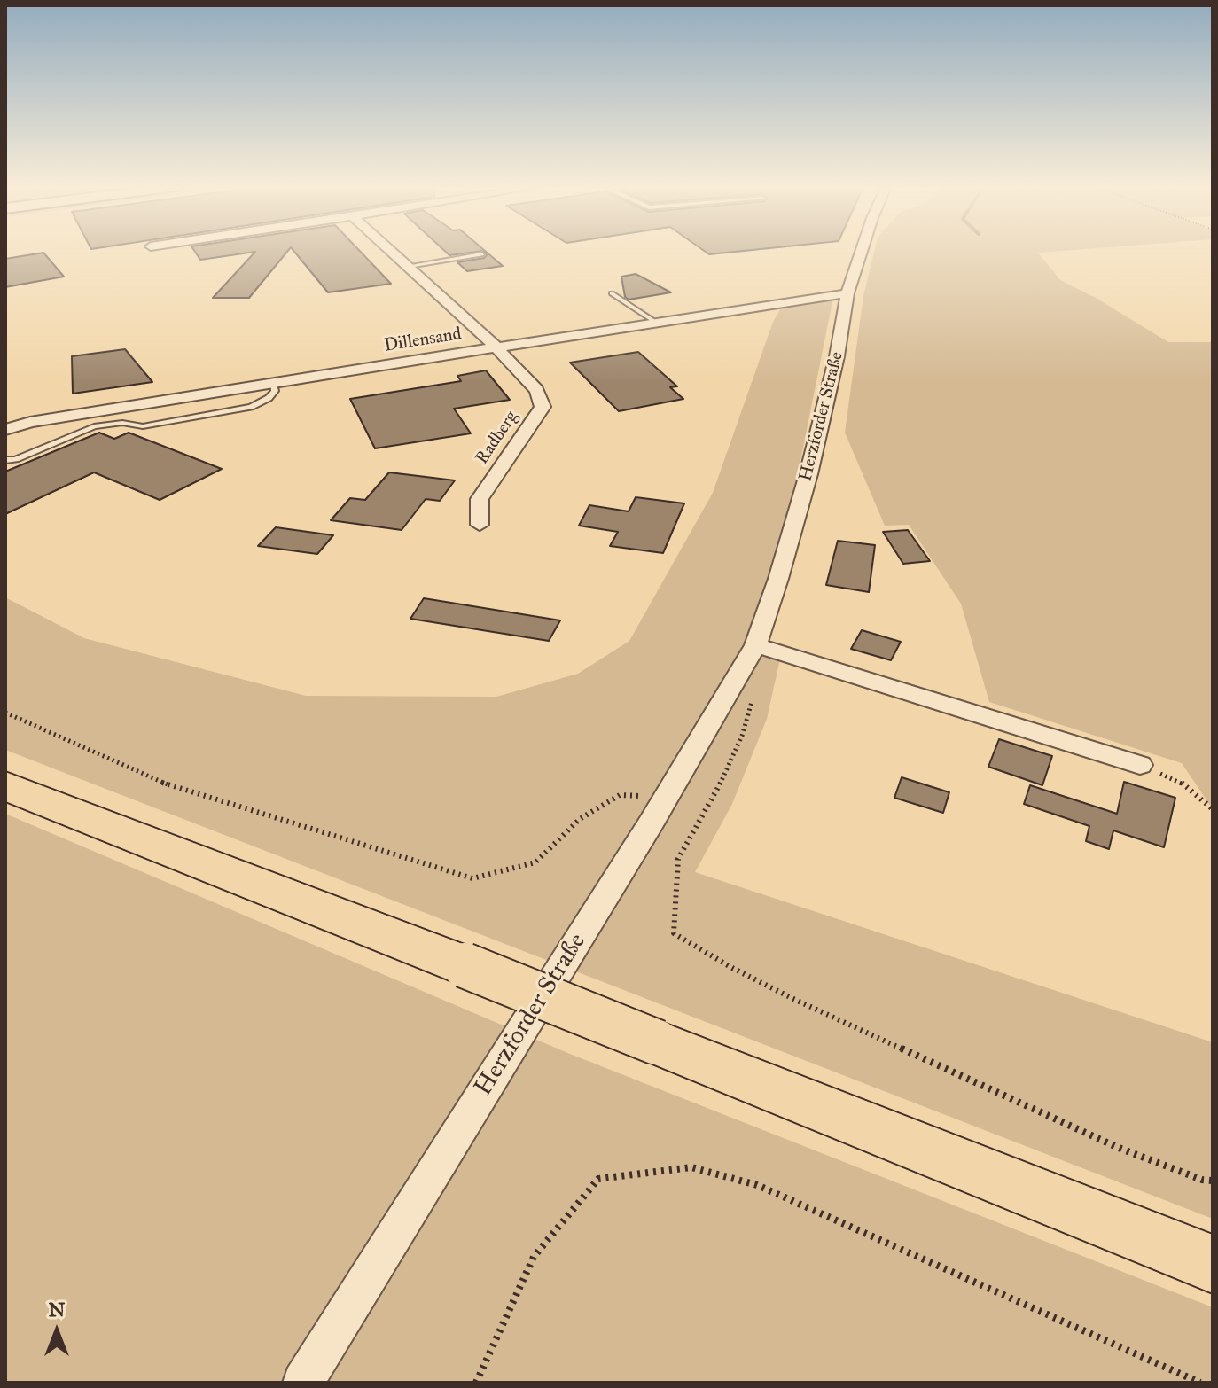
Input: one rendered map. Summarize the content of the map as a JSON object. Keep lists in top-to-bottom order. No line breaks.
{"streets":{"street":["Dillensand","Herzforder Straße","Radberg"]},"crossings":[["Dillensand","Herzforder Straße"],["Dillensand","Radberg"]],"north":"top"}
